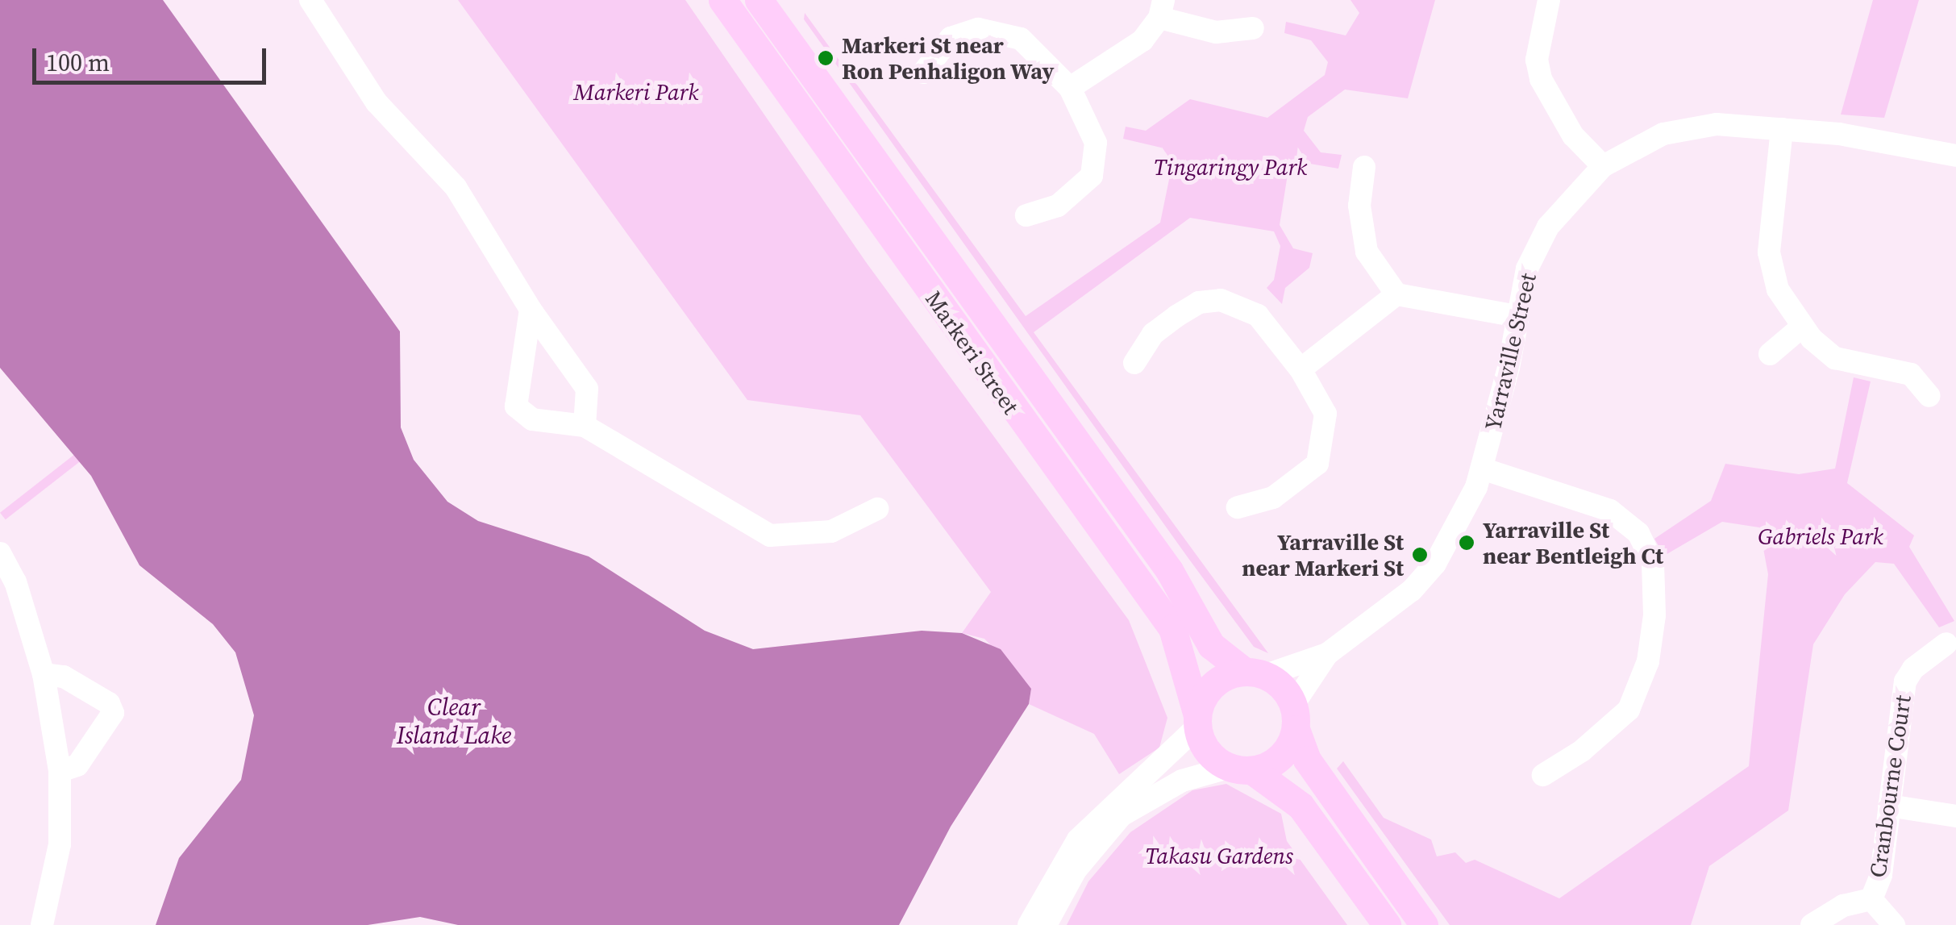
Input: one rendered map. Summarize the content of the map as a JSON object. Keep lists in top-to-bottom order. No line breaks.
{"streets":{"main road":["Markeri Street"],"street":["Yarraville Street","Cranbourne Court"]},"crossings":[["Yarraville Street","Markeri Street"]],"water":["Clear Island Lake"],"parks":["Markeri Park","Tingaringy Park","Gabriels Park","Takasu Gardens"],"places":["Markeri St near Ron Penhaligon Way","Yarraville St near Bentleigh Ct","Yarraville St near Markeri St"],"scale_bar":"100 m"}
